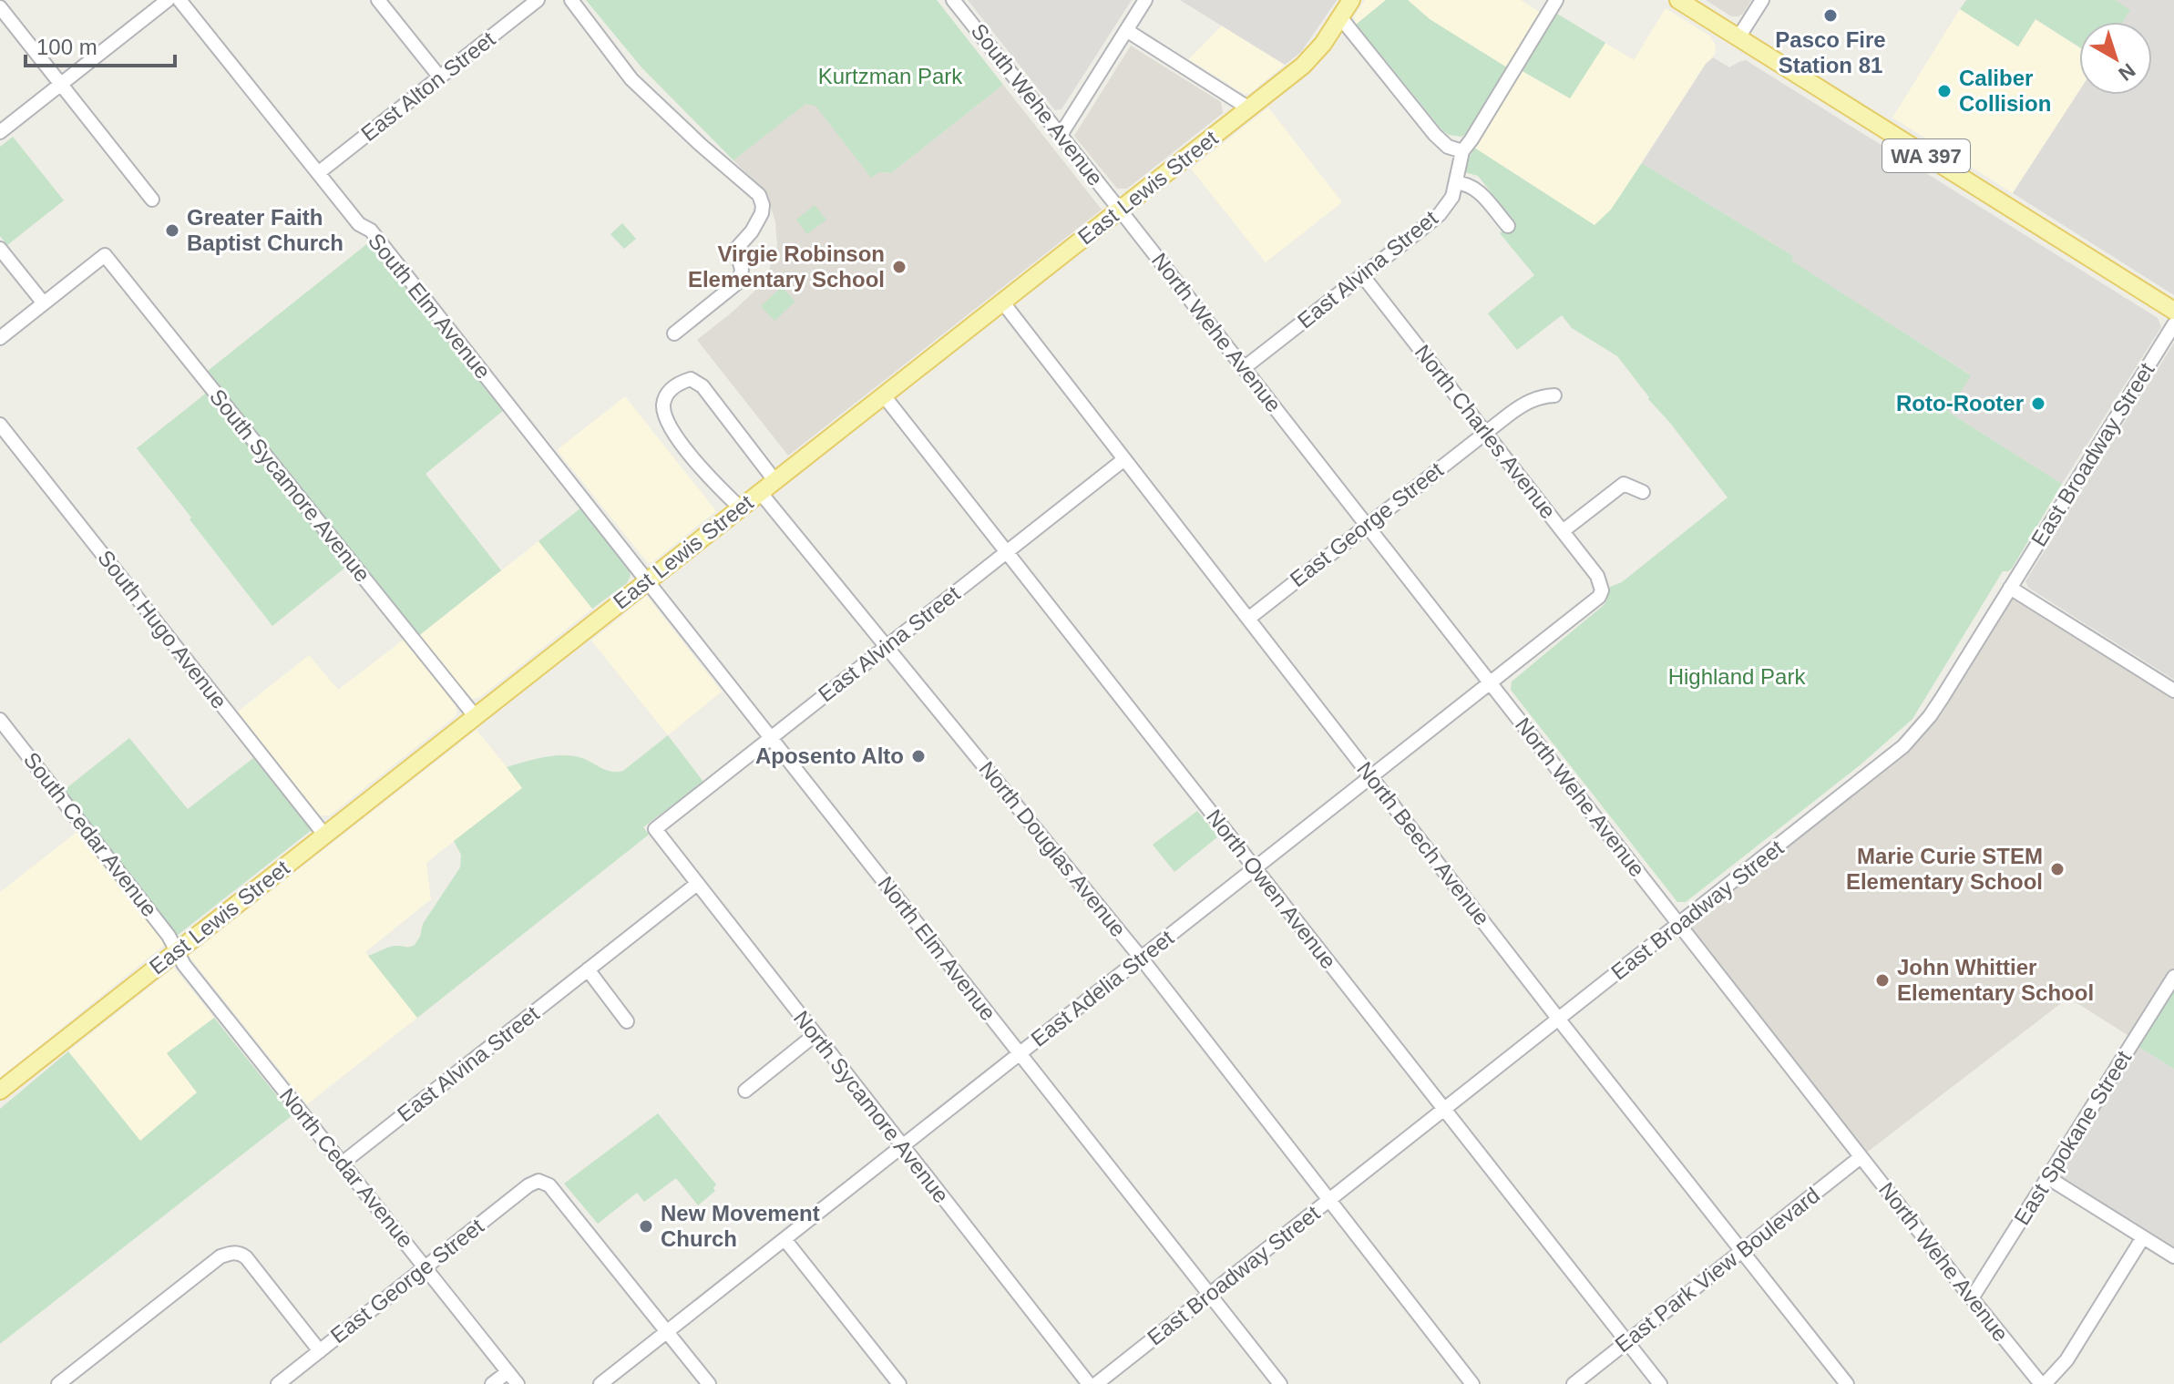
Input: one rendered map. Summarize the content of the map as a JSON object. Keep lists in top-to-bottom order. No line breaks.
{"streets":{"main road":["WA 397","East Lewis Street"],"street":["East Alton Street","South Wehe Avenue","East Alvina Street","South Elm Avenue","North Wehe Avenue","North Charles Avenue","East Broadway Street","South Sycamore Avenue","East George Street","South Hugo Avenue","South Cedar Avenue","North Beech Avenue","North Douglas Avenue","North Owen Avenue","North Elm Avenue","East Adelia Street","North Sycamore Avenue","East Spokane Street","North Cedar Avenue","East Park View Boulevard"]},"crossings":[["East Alton Street","South Elm Avenue"],["South Wehe Avenue","East Lewis Street"],["South Wehe Avenue","North Wehe Avenue"],["East Lewis Street","South Elm Avenue"],["East Lewis Street","North Wehe Avenue"],["East Lewis Street","South Sycamore Avenue"],["East Lewis Street","South Hugo Avenue"],["East Lewis Street","South Cedar Avenue"],["East Lewis Street","North Beech Avenue"],["East Lewis Street","North Douglas Avenue"],["East Lewis Street","North Owen Avenue"],["East Lewis Street","North Elm Avenue"],["East Lewis Street","North Cedar Avenue"],["East Alvina Street","North Wehe Avenue"],["East Alvina Street","North Charles Avenue"],["East Alvina Street","North Beech Avenue"],["East Alvina Street","North Douglas Avenue"],["East Alvina Street","North Owen Avenue"],["East Alvina Street","North Elm Avenue"],["East Alvina Street","North Sycamore Avenue"],["East Alvina Street","North Cedar Avenue"],["South Elm Avenue","North Elm Avenue"],["North Wehe Avenue","East Broadway Street"],["North Wehe Avenue","East George Street"],["North Wehe Avenue","East Adelia Street"],["North Wehe Avenue","East Spokane Street"],["North Wehe Avenue","East Park View Boulevard"],["North Charles Avenue","East George Street"],["North Charles Avenue","East Adelia Street"],["East Broadway Street","North Beech Avenue"],["East Broadway Street","North Douglas Avenue"],["East Broadway Street","North Owen Avenue"],["East Broadway Street","North Elm Avenue"],["East George Street","North Beech Avenue"],["East George Street","East Adelia Street"],["East George Street","North Cedar Avenue"],["South Cedar Avenue","North Cedar Avenue"],["North Beech Avenue","East Adelia Street"],["North Beech Avenue","East Park View Boulevard"],["North Douglas Avenue","East Adelia Street"],["North Owen Avenue","East Adelia Street"],["North Owen Avenue","East Park View Boulevard"],["North Elm Avenue","East Adelia Street"],["East Adelia Street","North Sycamore Avenue"]],"parks":["Kurtzman Park","Highland Park"],"places":["Pasco Fire Station 81","Caliber Collision","Greater Faith Baptist Church","Virgie Robinson Elementary School","Roto-Rooter","Aposento Alto","Marie Curie STEM Elementary School","John Whittier Elementary School","New Movement Church"],"scale_bar":"100 m","north":"bottom right"}
